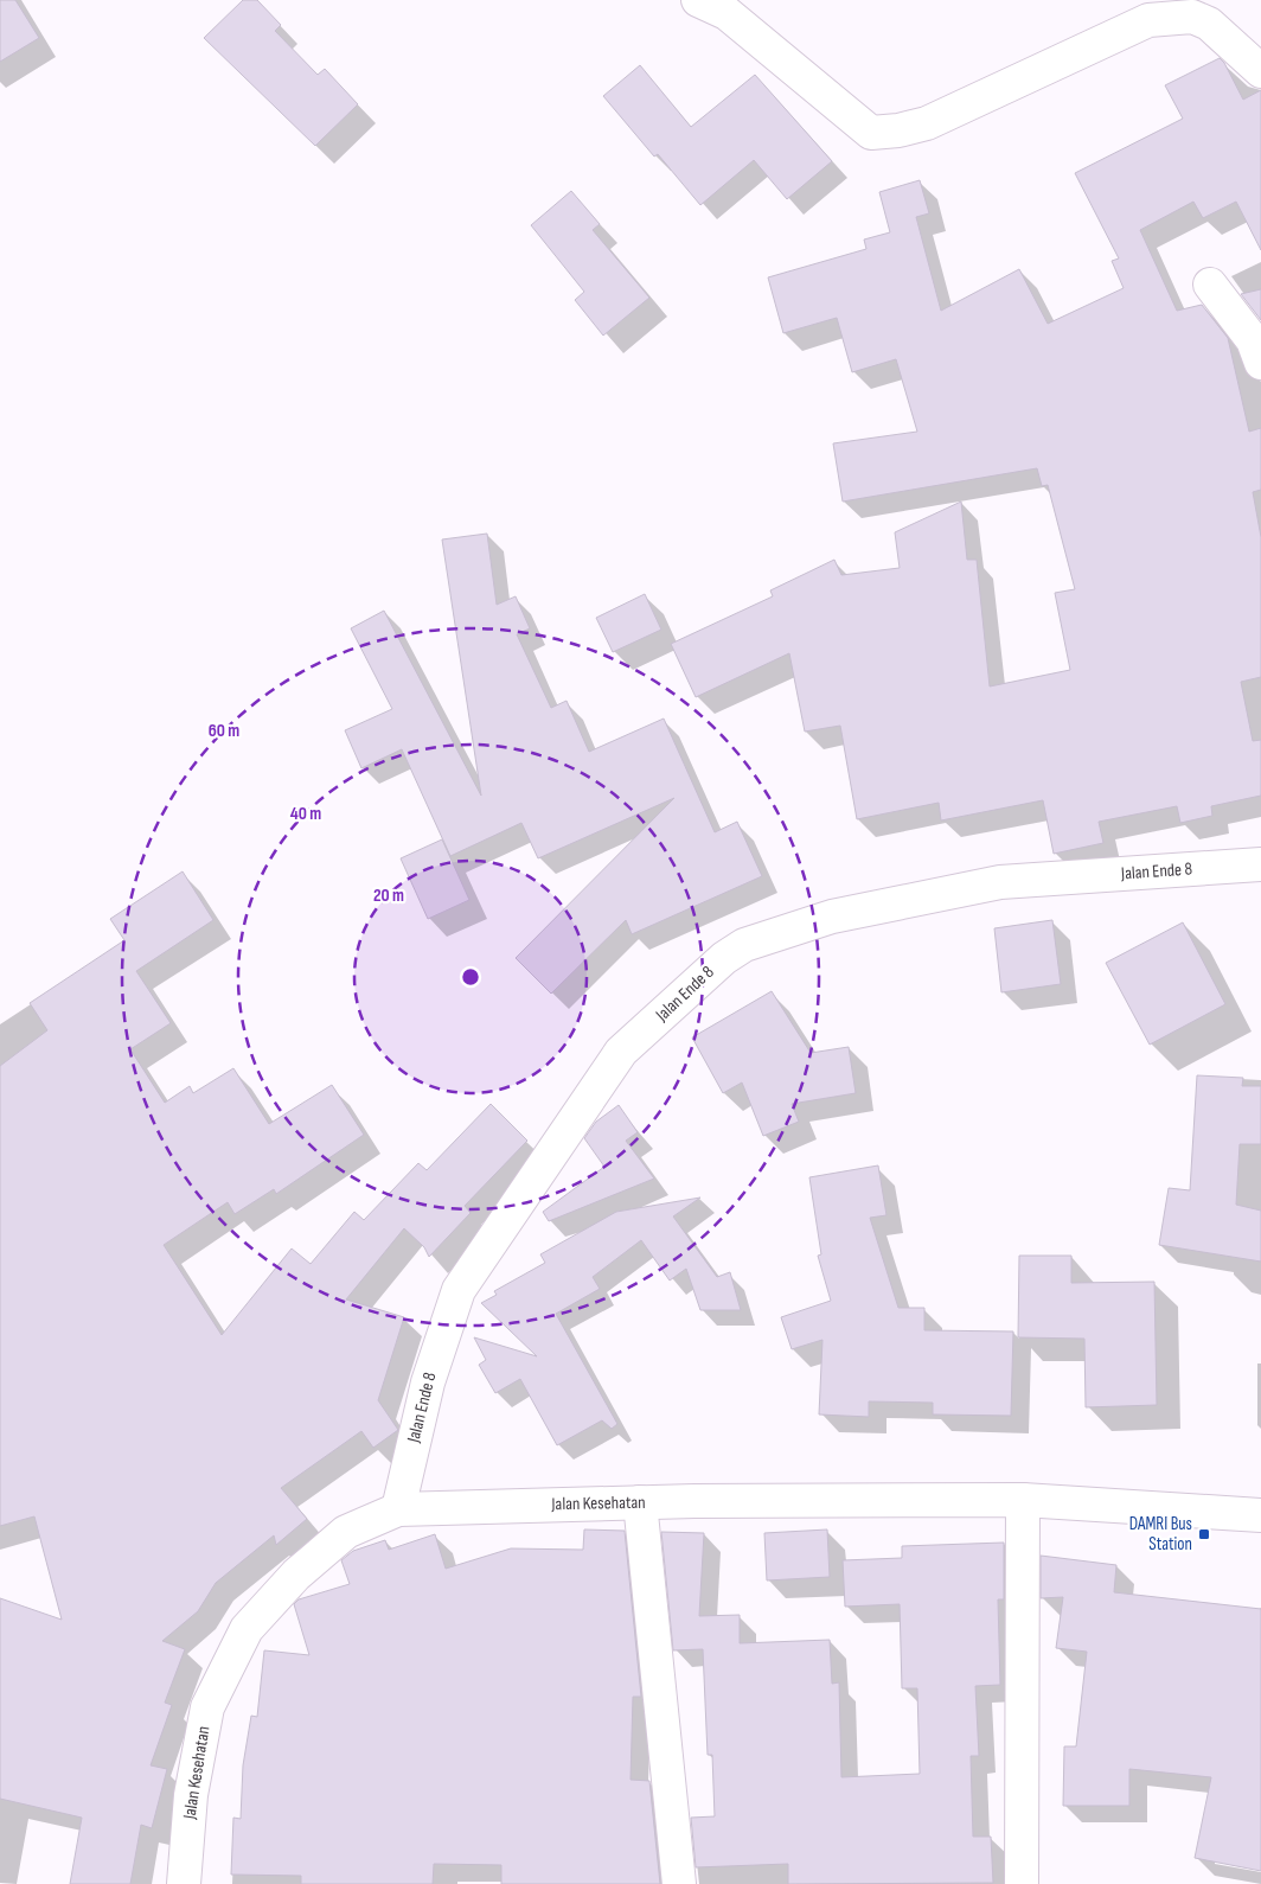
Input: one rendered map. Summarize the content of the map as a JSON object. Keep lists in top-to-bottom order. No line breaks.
{"streets":{"main road":["Jalan Ende 8","Jalan Kesehatan"]},"crossings":[["Jalan Ende 8","Jalan Kesehatan"]],"places":{"transit":["DAMRI Bus Station"]},"rings":["60 m","40 m","20 m"]}
